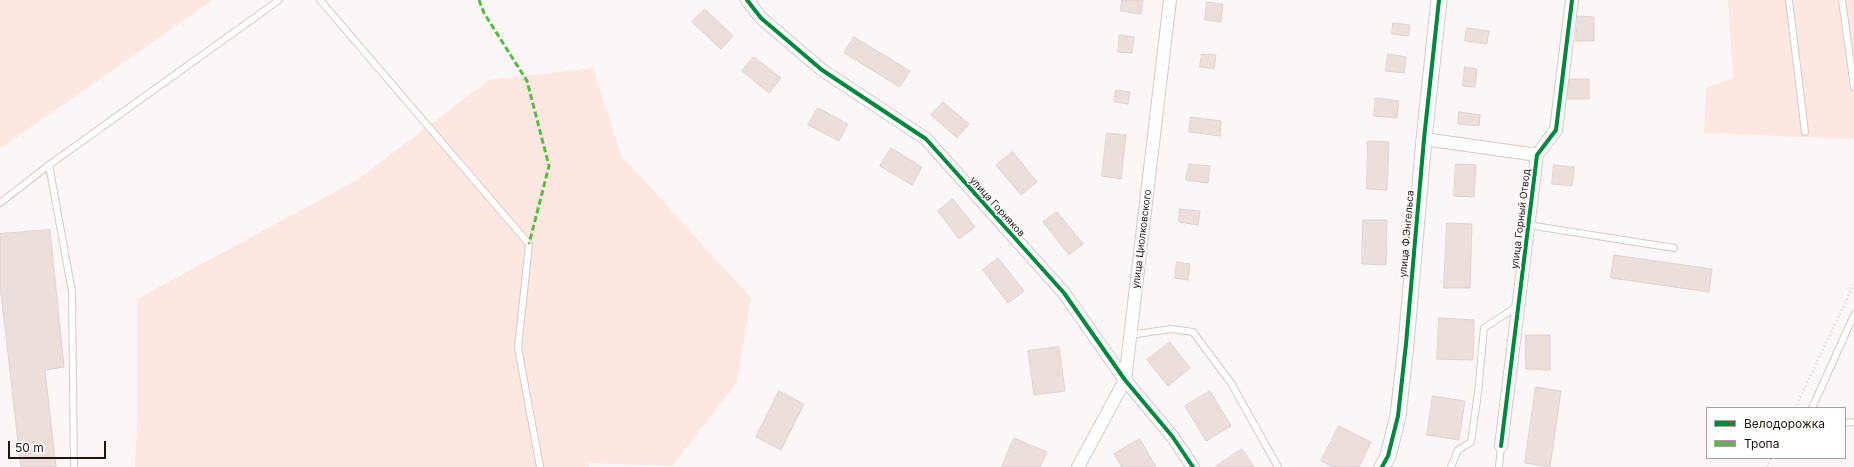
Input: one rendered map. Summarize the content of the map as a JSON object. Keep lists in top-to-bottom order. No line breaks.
{"streets":{"street":["улица Горняков","улица Горный Отвод","улица Ф.Энгельса","улица Циолковского"]},"crossings":[["улица Горняков","улица Циолковского"]],"legend":["Велодорожка","Тропа"],"scale_bar":"50 m"}
